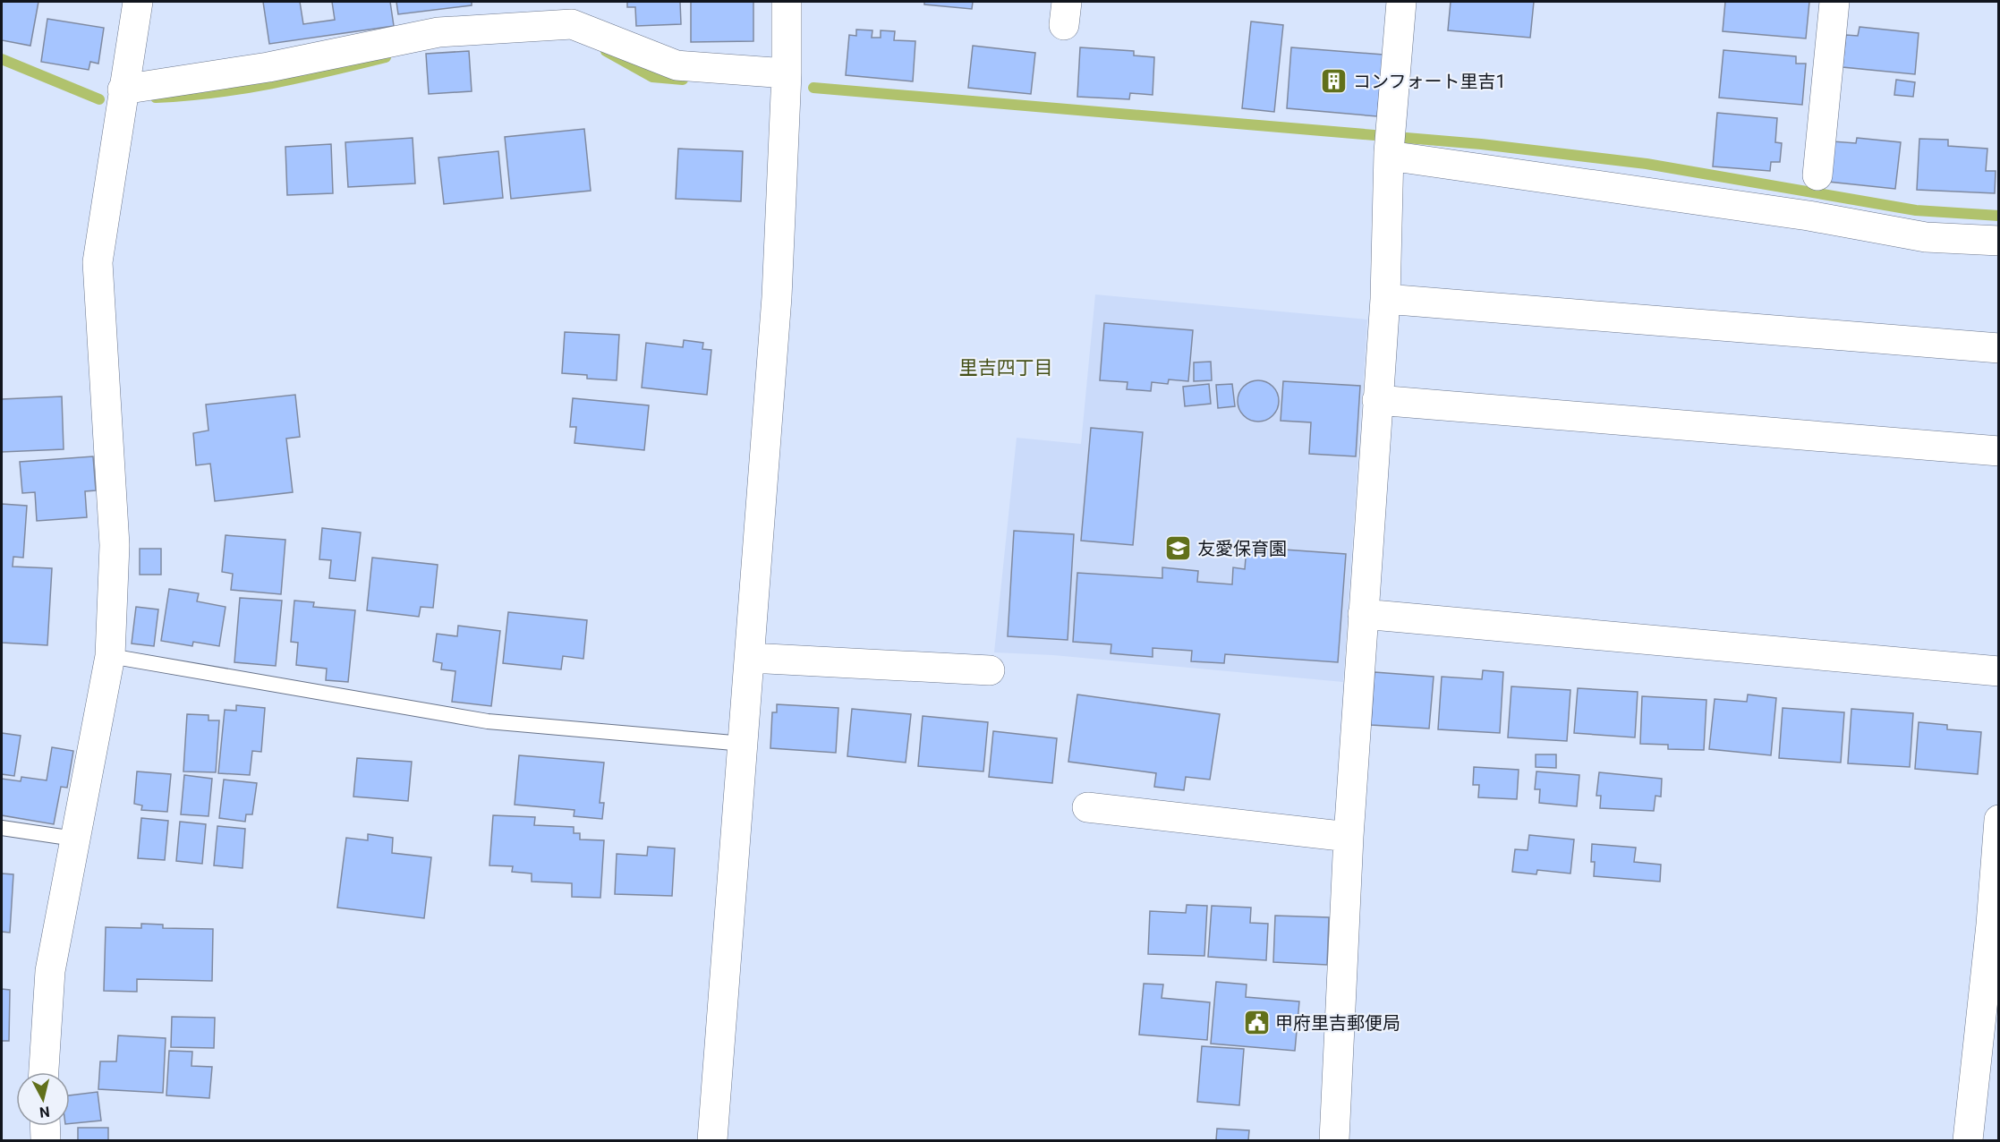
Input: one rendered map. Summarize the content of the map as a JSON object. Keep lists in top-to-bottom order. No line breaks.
{"districts":["里吉四丁目"],"places":{"building":["コンフォート里吉1"],"school or university":["友愛保育園"],"public building":["甲府里吉郵便局"]},"north":"bottom"}
